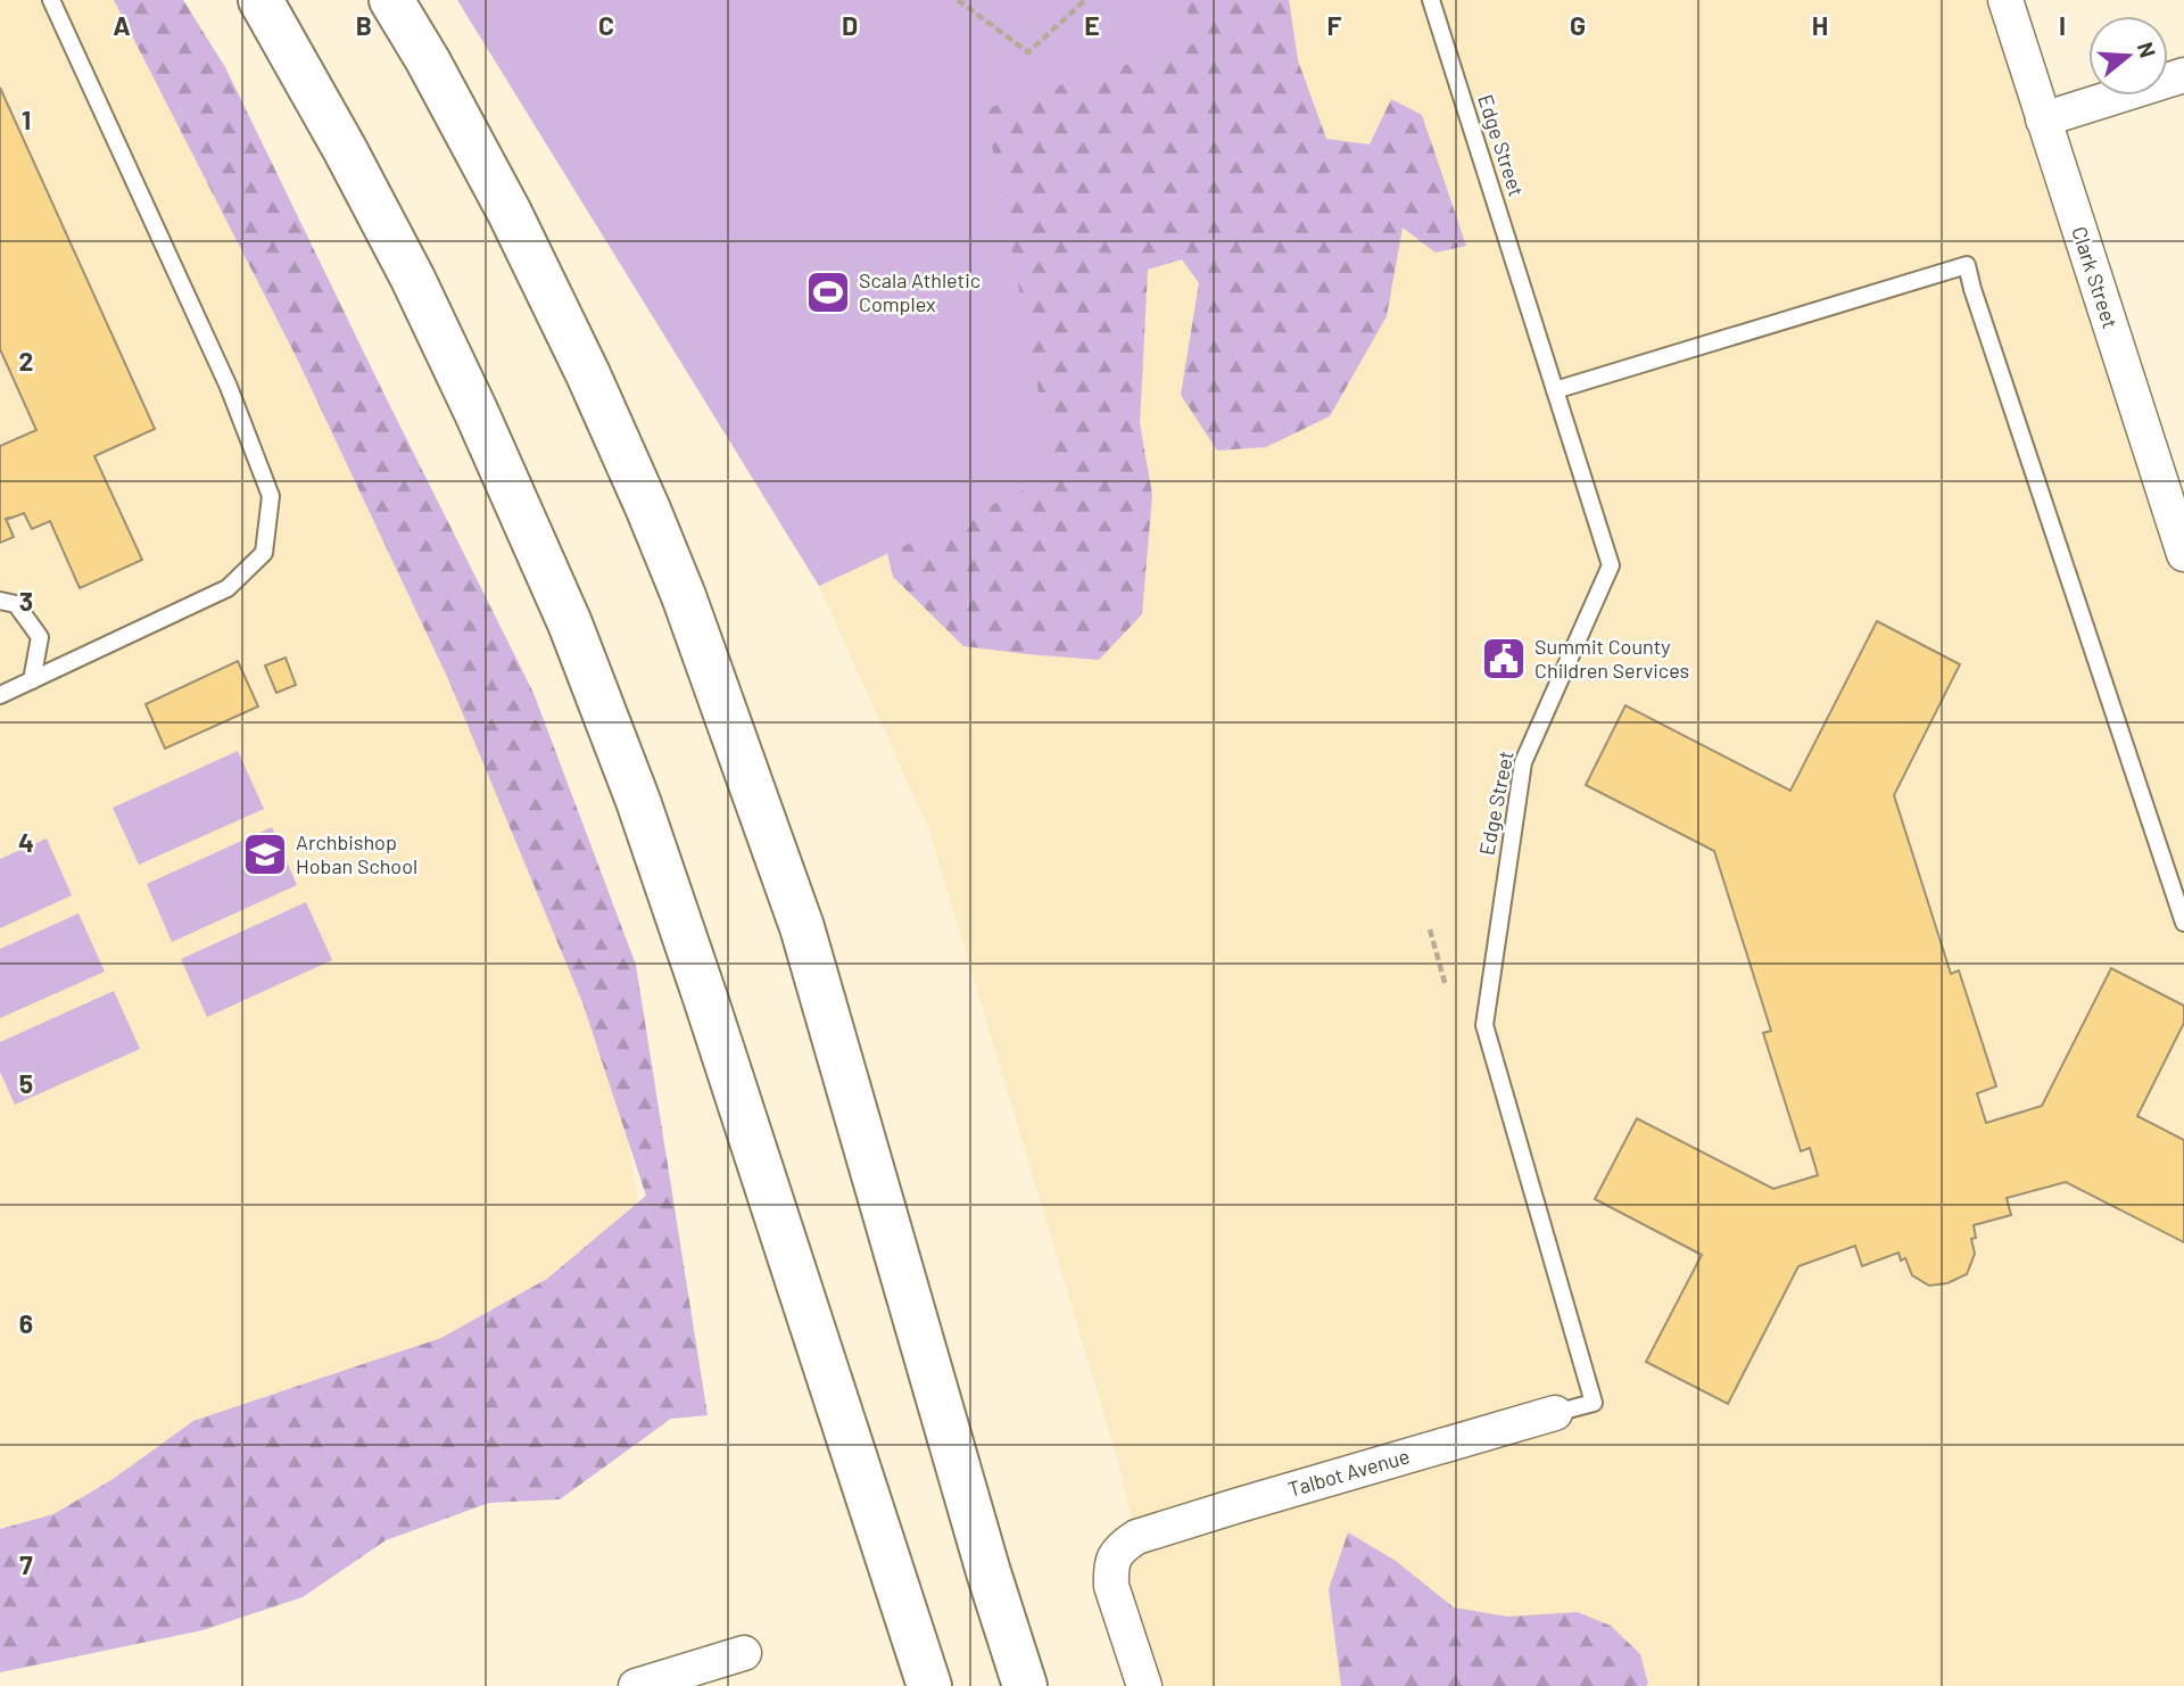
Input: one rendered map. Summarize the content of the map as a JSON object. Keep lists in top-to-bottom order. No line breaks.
{"streets":{"street":["Clark Street","Talbot Avenue"],"lane":["Edge Street"]},"crossings":[["Edge Street","Talbot Avenue"]],"places":{"sports":["Scala Athletic Complex"],"public building":["Summit County Children Services"],"school or university":["Archbishop Hoban School"]},"north":"right","grid":{"columns":["A","B","C","D","E","F","G","H","I"],"rows":["1","2","3","4","5","6","7"]}}
